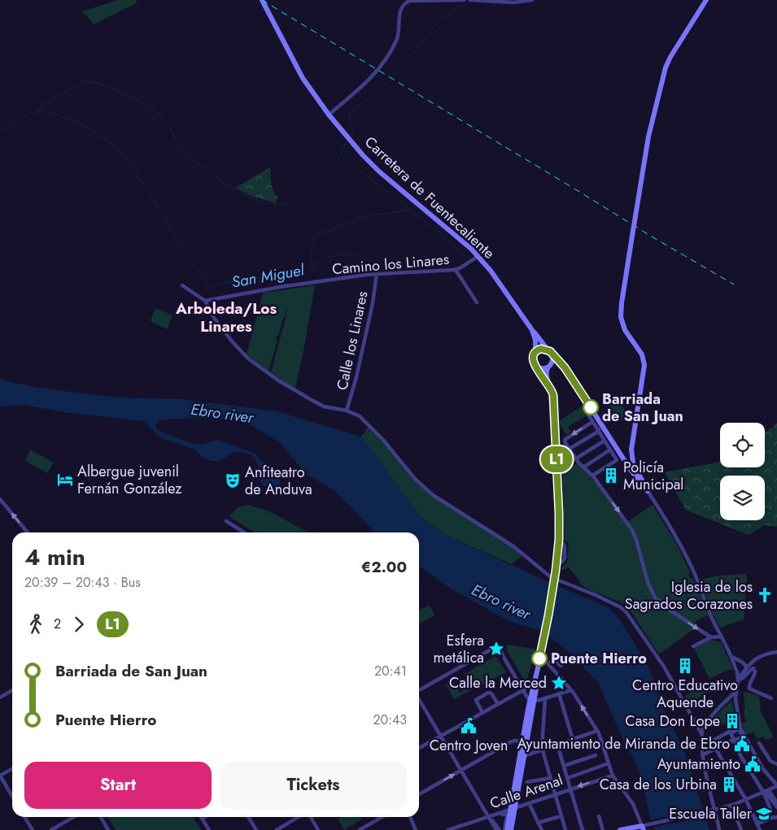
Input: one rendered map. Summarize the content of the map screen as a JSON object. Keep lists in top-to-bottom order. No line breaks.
{"streets":{"main road":["Carretera de Fuentecaliente"],"street":["Camino los Linares","Calle los Linares","Calle Arenal"]},"crossings":[["Carretera de Fuentecaliente","Camino los Linares"],["Camino los Linares","Calle los Linares"]],"districts":["Arboleda/Los Linares"],"water":["San Miguel","Ebro river"],"places":{"other":["Barriada de San Juan","Puente Hierro"],"building":["Policía Municipal","Centro Educativo Aquende","Casa Don Lope","Casa de los Urbina"],"hotel":["Albergue juvenil Fernán González"],"theatre":["Anfiteatro de Anduva"],"church":["Iglesia de los Sagrados Corazones"],"place":["Esfera metálica","Calle la Merced"],"public building":["Centro Joven","Ayuntamiento de Miranda de Ebro","Ayuntamiento"],"school or university":["Escuela Taller"]},"lines":["bus line L1"],"page":{"on_map":"L1","heading":["4 min","20:39 – 20:43 · Bus","€2.00"],"legs":["2","L1"],"list":[{"name":"Barriada de San Juan","value":"20:41"},{"name":"Puente Hierro","value":"20:43"}],"buttons":["Start","Tickets"]}}
